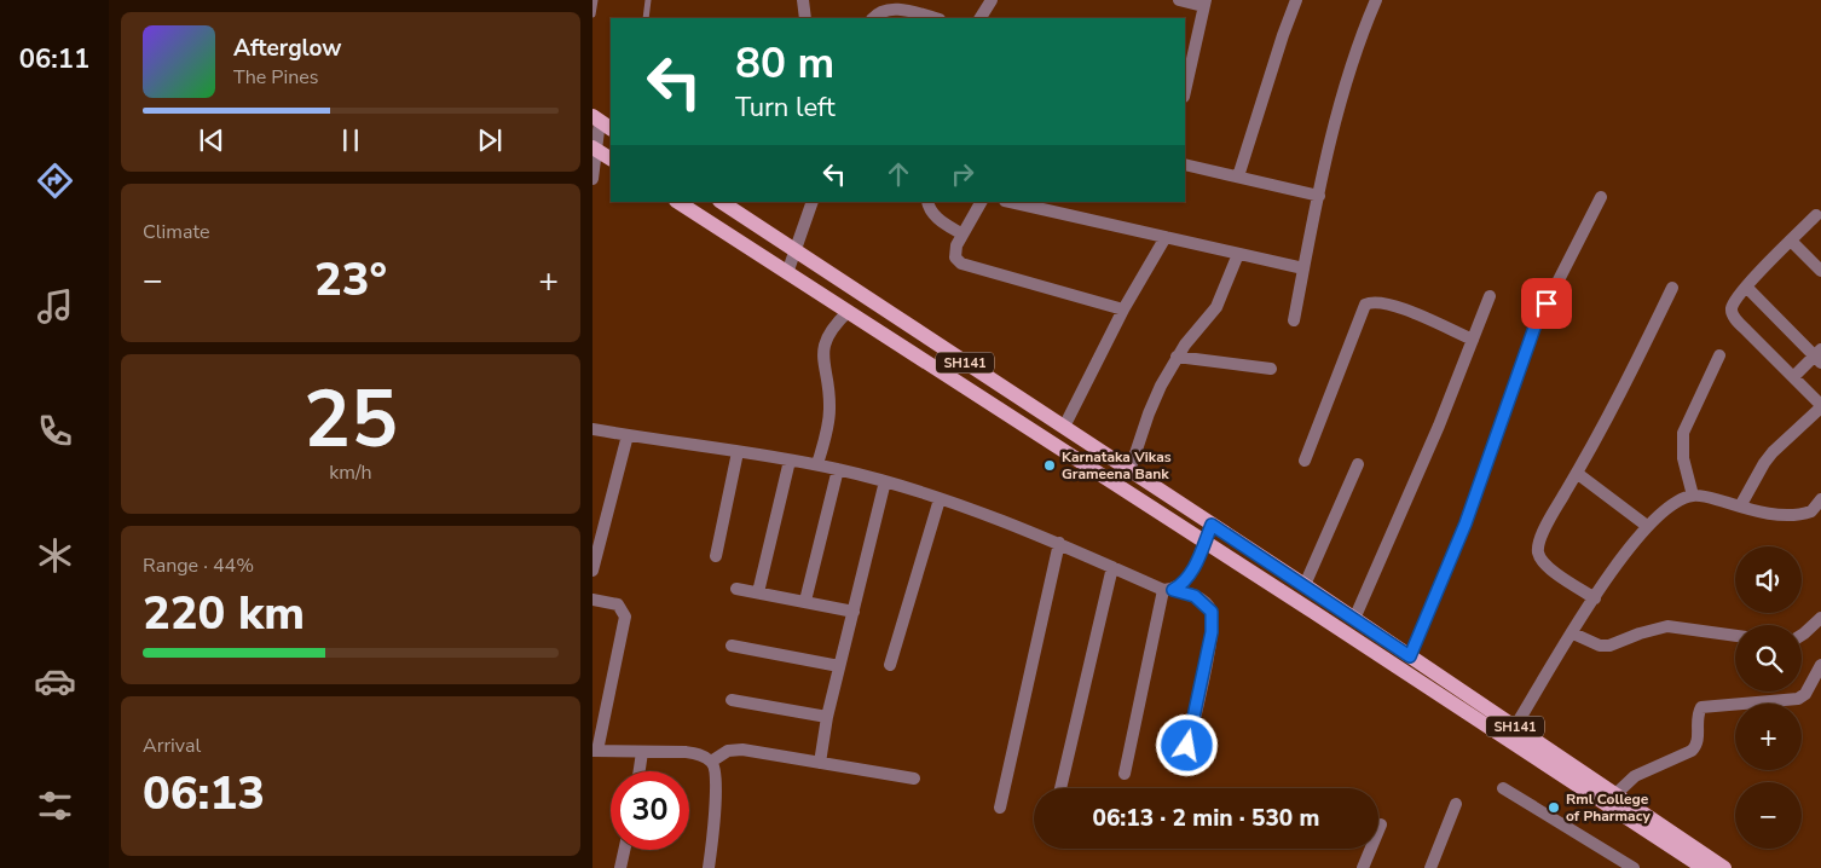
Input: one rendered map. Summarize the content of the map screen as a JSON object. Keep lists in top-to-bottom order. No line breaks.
{"streets":{"main road":["SH141"]},"places":["Karnataka Vikas Grameena Bank","Rml College of Pharmacy"],"page":{"tabs":"06:11","turn":["80 m","Turn left"],"song":["Afterglow","The Pines"],"tile":["Climate",["25","km/h"],["Range · 44%","220 km"],["Arrival","06:13"]],"heat":["−","23°","+"],"map_buttons":["+","−"],"limit":"30","trip":"06:13 · 2 min · 530 m"}}
